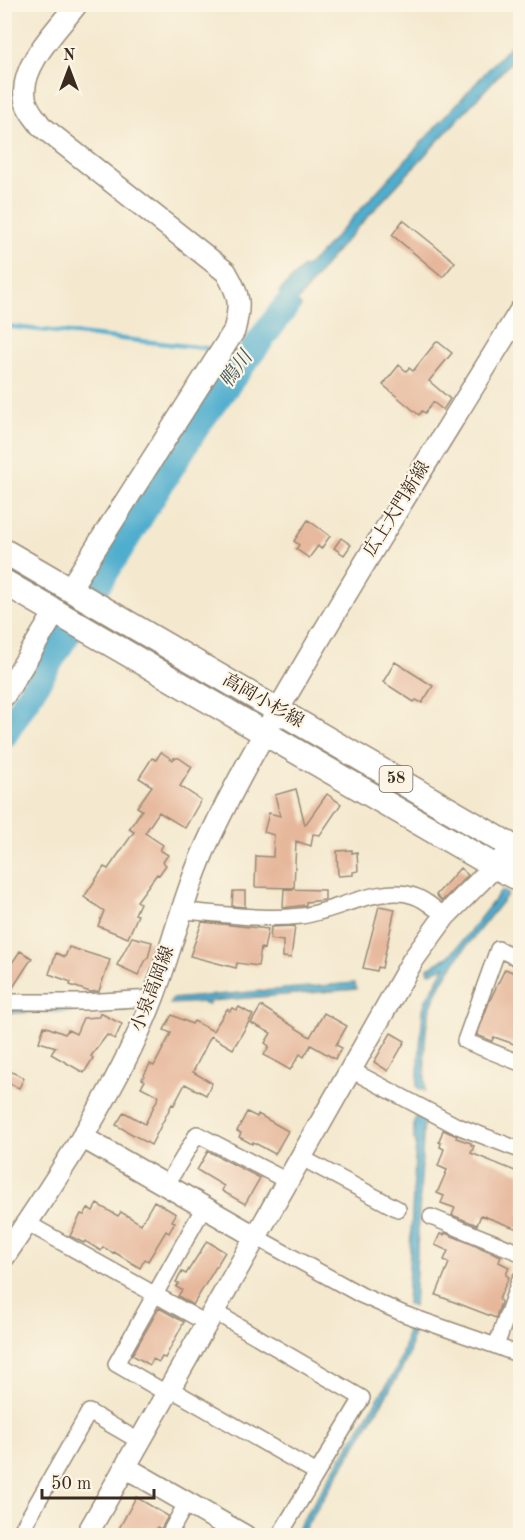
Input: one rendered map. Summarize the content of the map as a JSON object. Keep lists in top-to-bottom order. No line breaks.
{"streets":{"main road":["高岡小杉線","58"],"street":["広上大門新線","小泉高岡線"]},"crossings":[["広上大門新線","高岡小杉線"],["広上大門新線","小泉高岡線"],["高岡小杉線","小泉高岡線"]],"water":["鴨川"],"scale_bar":"50 m","north":"top"}
